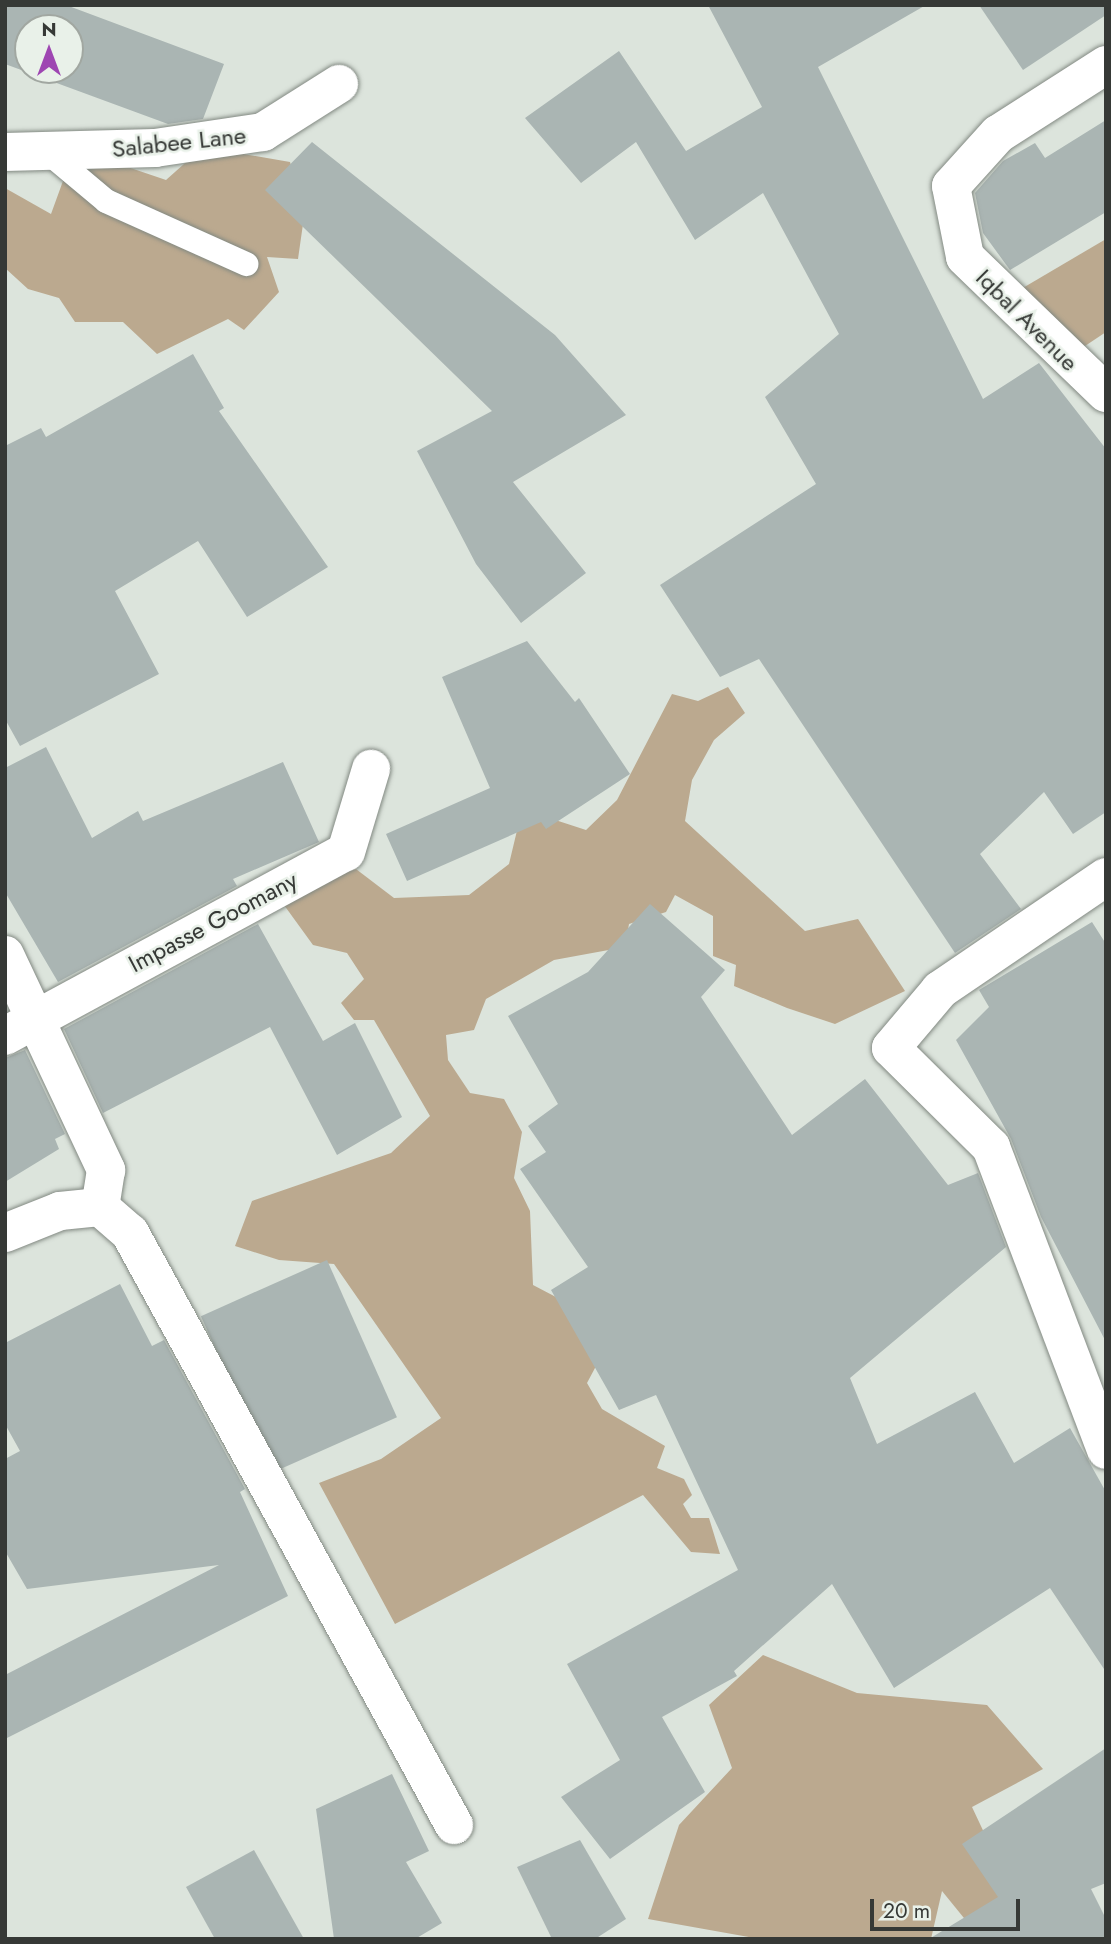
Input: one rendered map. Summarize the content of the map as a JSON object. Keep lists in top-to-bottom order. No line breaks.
{"streets":{"street":["Salabee Lane","Iqbal Avenue","Impasse Goomany"]},"scale_bar":"20 m","north":"top"}
